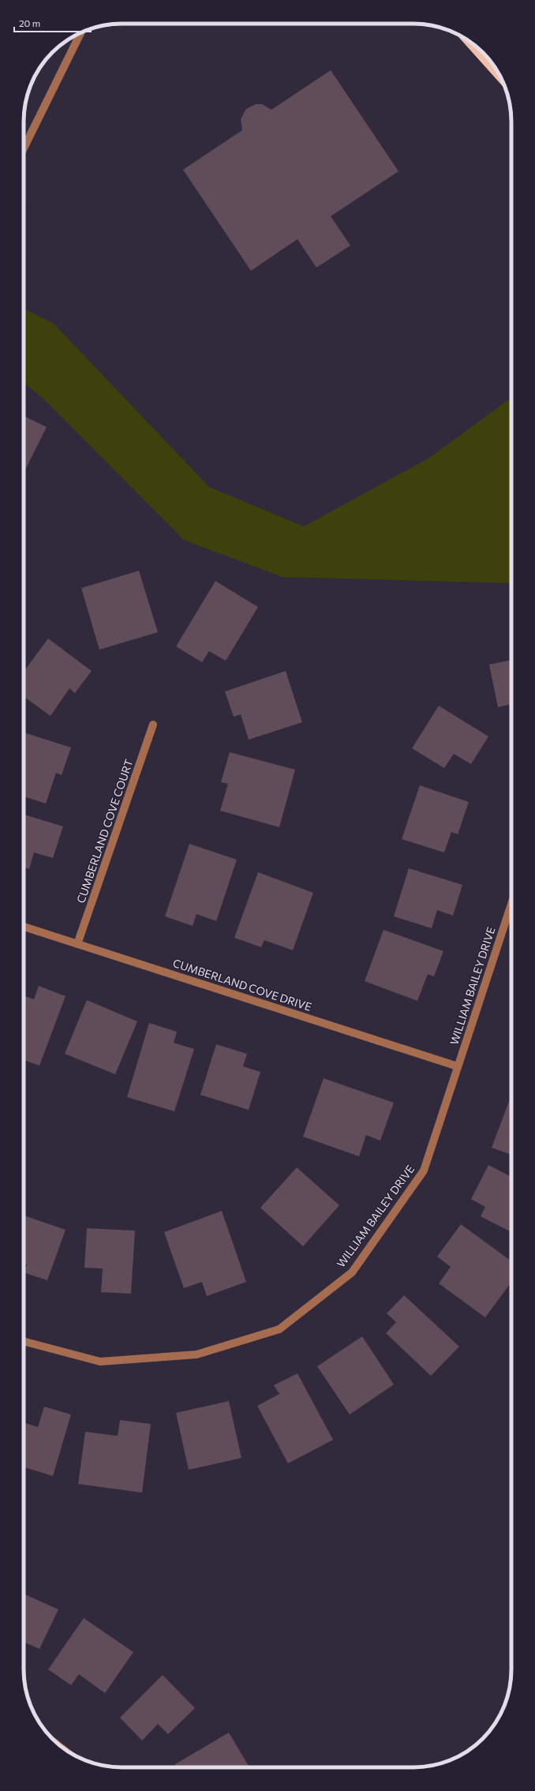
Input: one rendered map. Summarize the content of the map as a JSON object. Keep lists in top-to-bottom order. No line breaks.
{"streets":{"street":["CUMBERLAND COVE COURT","CUMBERLAND COVE DRIVE","WILLIAM BAILEY DRIVE"]},"crossings":[["CUMBERLAND COVE COURT","CUMBERLAND COVE DRIVE"],["CUMBERLAND COVE DRIVE","WILLIAM BAILEY DRIVE"]],"scale_bar":"20 m"}
